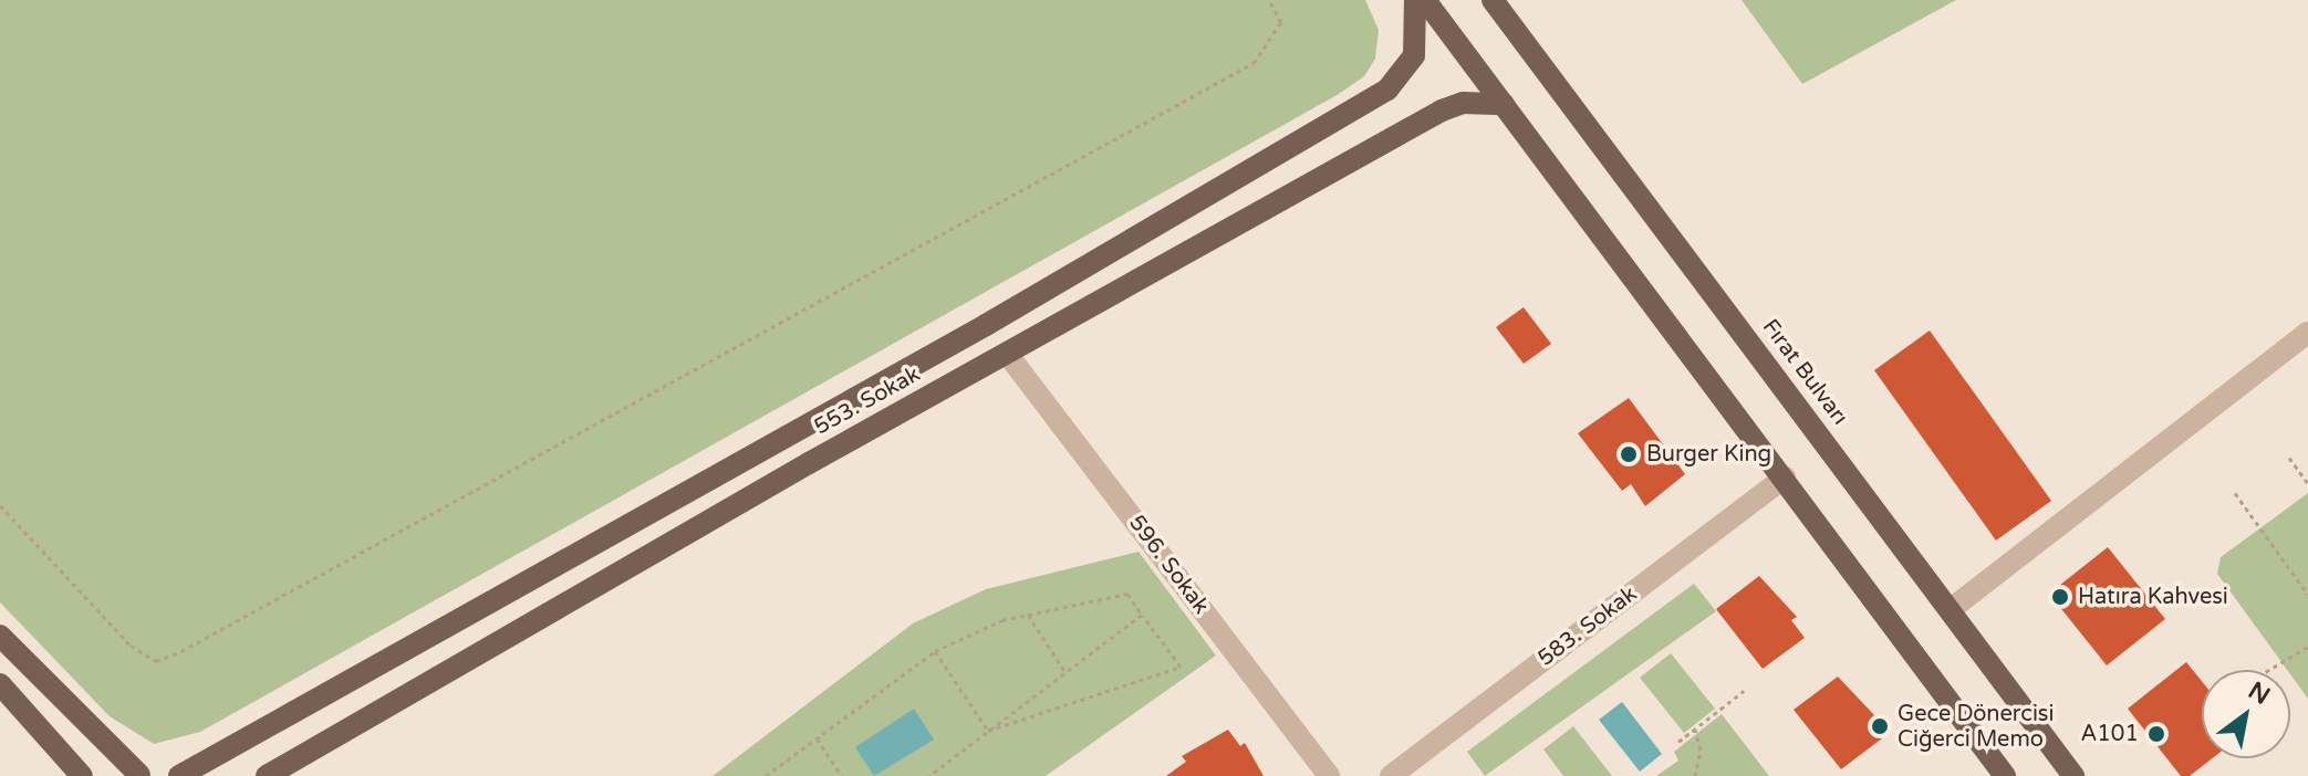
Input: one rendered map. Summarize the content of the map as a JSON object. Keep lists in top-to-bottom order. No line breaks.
{"streets":{"main road":["Fırat Bulvarı","553. Sokak"],"street":["596. Sokak","583. Sokak"]},"crossings":[["553. Sokak","596. Sokak"]],"places":["Burger King","Hatıra Kahvesi","Gece Dönercisi Ciğerci Memo","A101"],"north":"top right"}
